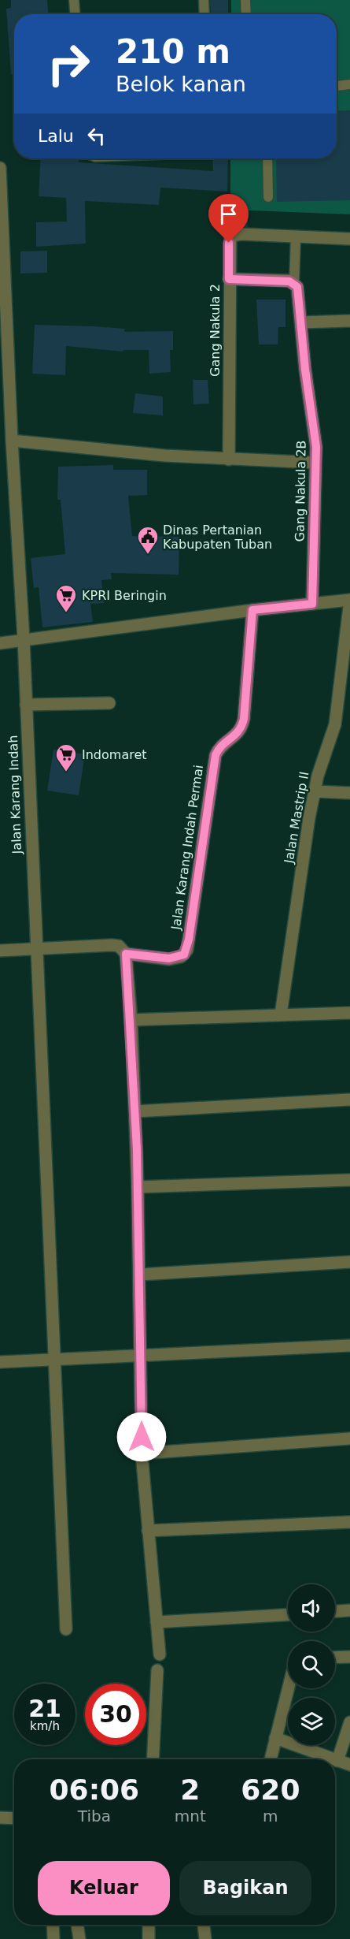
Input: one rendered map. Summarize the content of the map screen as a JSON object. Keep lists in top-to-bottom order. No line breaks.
{"streets":{"street":["Gang Nakula 2","Gang Nakula 2B","Jalan Karang Indah","Jalan Mastrip II","Jalan Karang Indah Permai"]},"crossings":[["Gang Nakula 2B","Jalan Mastrip II"],["Jalan Karang Indah","Jalan Mastrip II"],["Jalan Karang Indah","Jalan Karang Indah Permai"],["Jalan Mastrip II","Jalan Karang Indah Permai"]],"places":{"public building":["Dinas Pertanian Kabupaten Tuban"],"supermarket":["KPRI Beringin","Indomaret"]},"page":{"turn":["210 m","Belok kanan"],"then":"Lalu","speed":"21 km/h","limit":"30","eta":["06:06","Tiba","2","mnt","620","m"],"buttons":["Keluar","Bagikan"]}}
